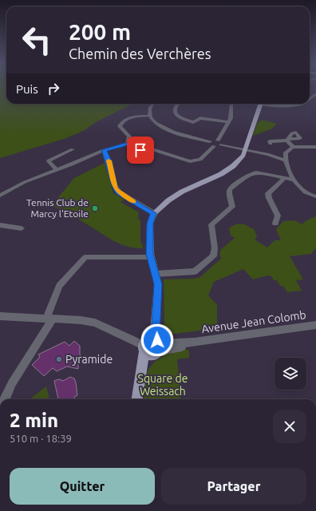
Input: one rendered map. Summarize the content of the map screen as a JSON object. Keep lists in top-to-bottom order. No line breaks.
{"streets":{"street":["Avenue Jean Colomb"]},"parks":["Square de Weissach"],"places":["Tennis Club de Marcy l'Etoile","Pyramide"],"page":{"turn":["200 m","Chemin des Verchères"],"then":"Puis","heading":["2 min","510 m · 18:39"],"buttons":["Quitter","Partager"]}}
